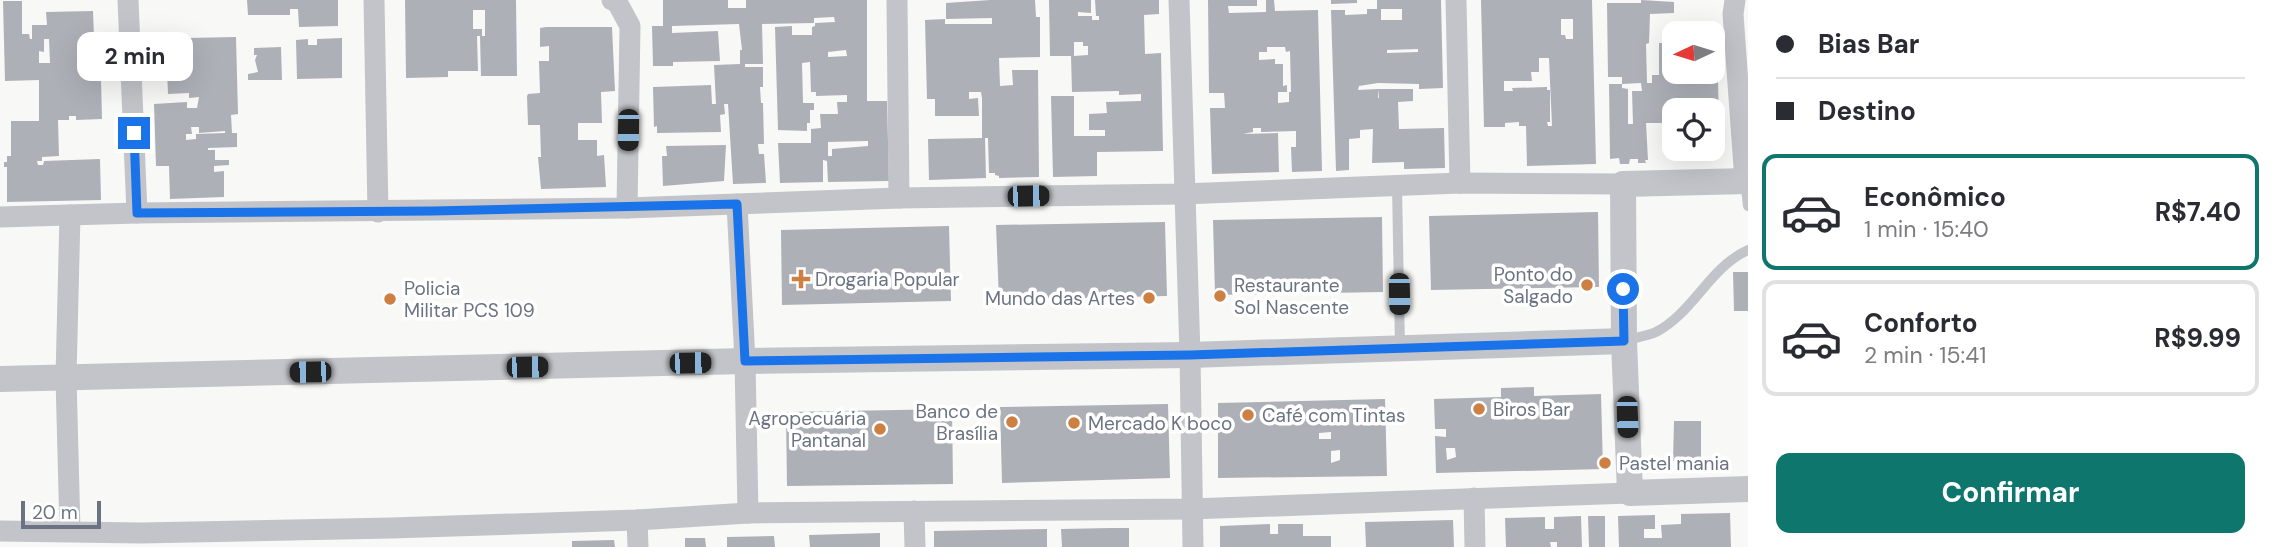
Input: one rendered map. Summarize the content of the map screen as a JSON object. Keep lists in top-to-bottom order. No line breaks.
{"places":{"health":["Drogaria Popular"],"other":["Ponto do Salgado","Restaurante Sol Nascente","Mundo das Artes","Policia Militar PCS 109","Biros Bar","Café com Tintas","Banco de Brasília","Mercado K boco","Agropecuária Pantanal","Pastel mania"]},"scale_bar":"20 m","north":"left","page":{"banner":["Bias Bar","Destino"],"bubble":"2 min","list":[{"name":"Econômico","note":"1 min · 15:40","value":"R$7.40"},{"name":"Conforto","note":"2 min · 15:41","value":"R$9.99"}],"buttons":"Confirmar","scale":"20 m"}}
